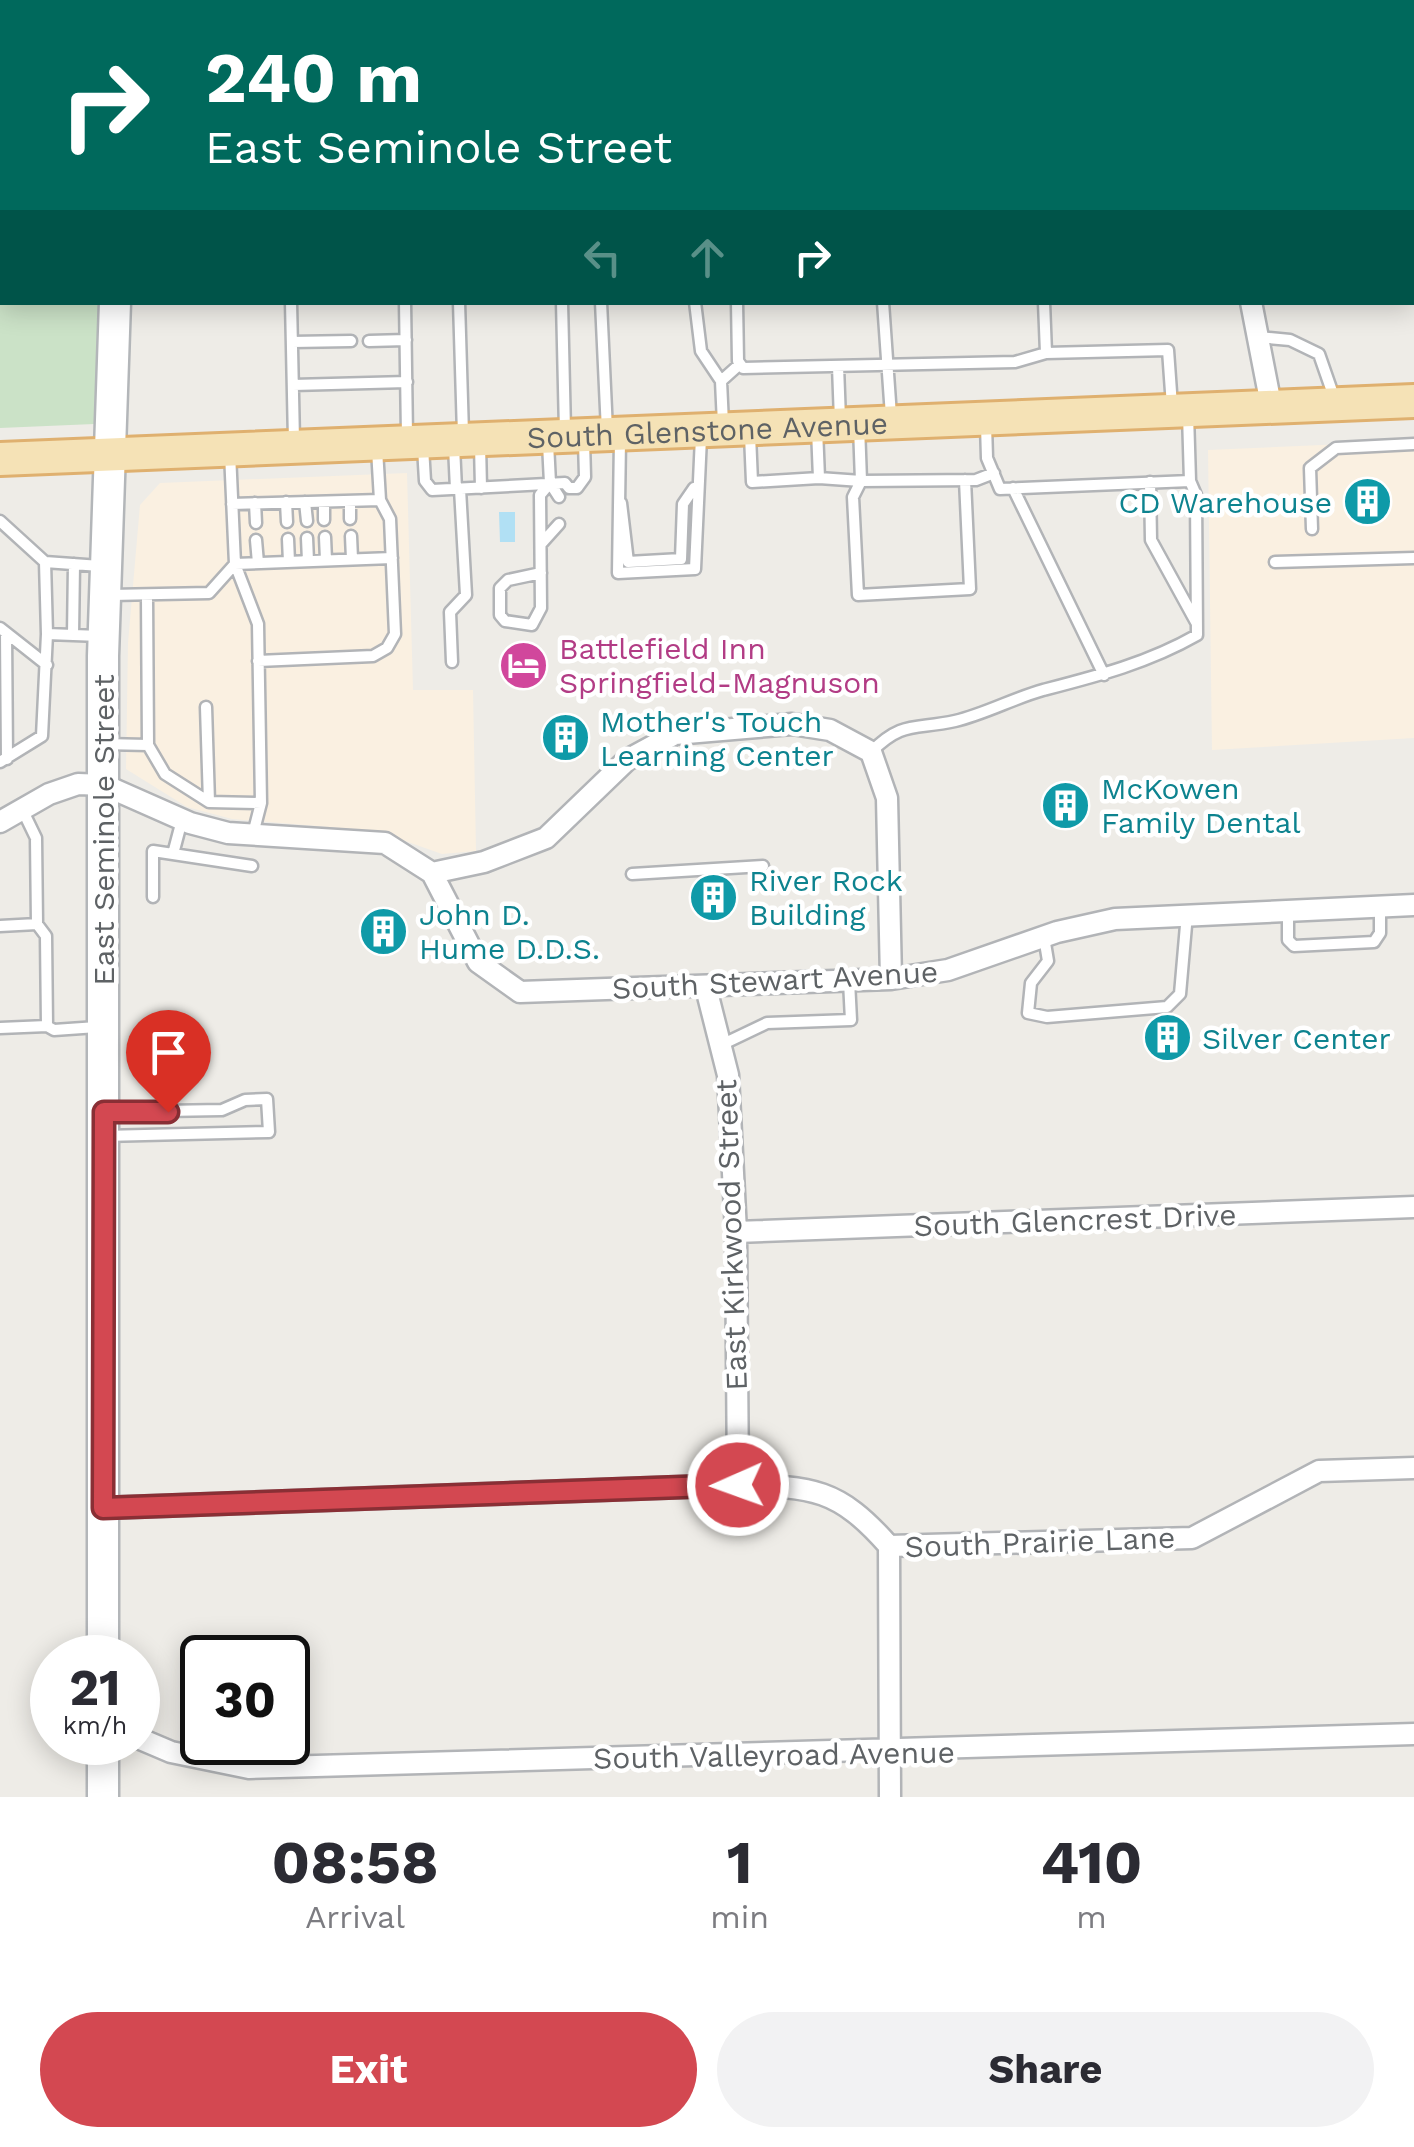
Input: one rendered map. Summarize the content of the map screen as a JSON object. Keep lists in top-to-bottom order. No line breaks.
{"streets":{"main road":["South Glenstone Avenue"],"street":["East Seminole Street","South Stewart Avenue","South Glencrest Drive","East Kirkwood Street","South Prairie Lane","South Valleyroad Avenue"]},"crossings":[["South Glenstone Avenue","East Seminole Street"],["South Stewart Avenue","East Kirkwood Street"],["South Glencrest Drive","East Kirkwood Street"]],"places":{"building":["CD Warehouse","Mother's Touch Learning Center","McKowen Family Dental","River Rock Building","John D. Hume D.D.S.","Silver Center"],"hotel":["Battlefield Inn Springfield-Magnuson"]},"page":{"turn":["240 m","East Seminole Street"],"speed":"21 km/h","limit":"30","eta":["08:58","Arrival","1","min","410","m"],"buttons":["Exit","Share"]}}
